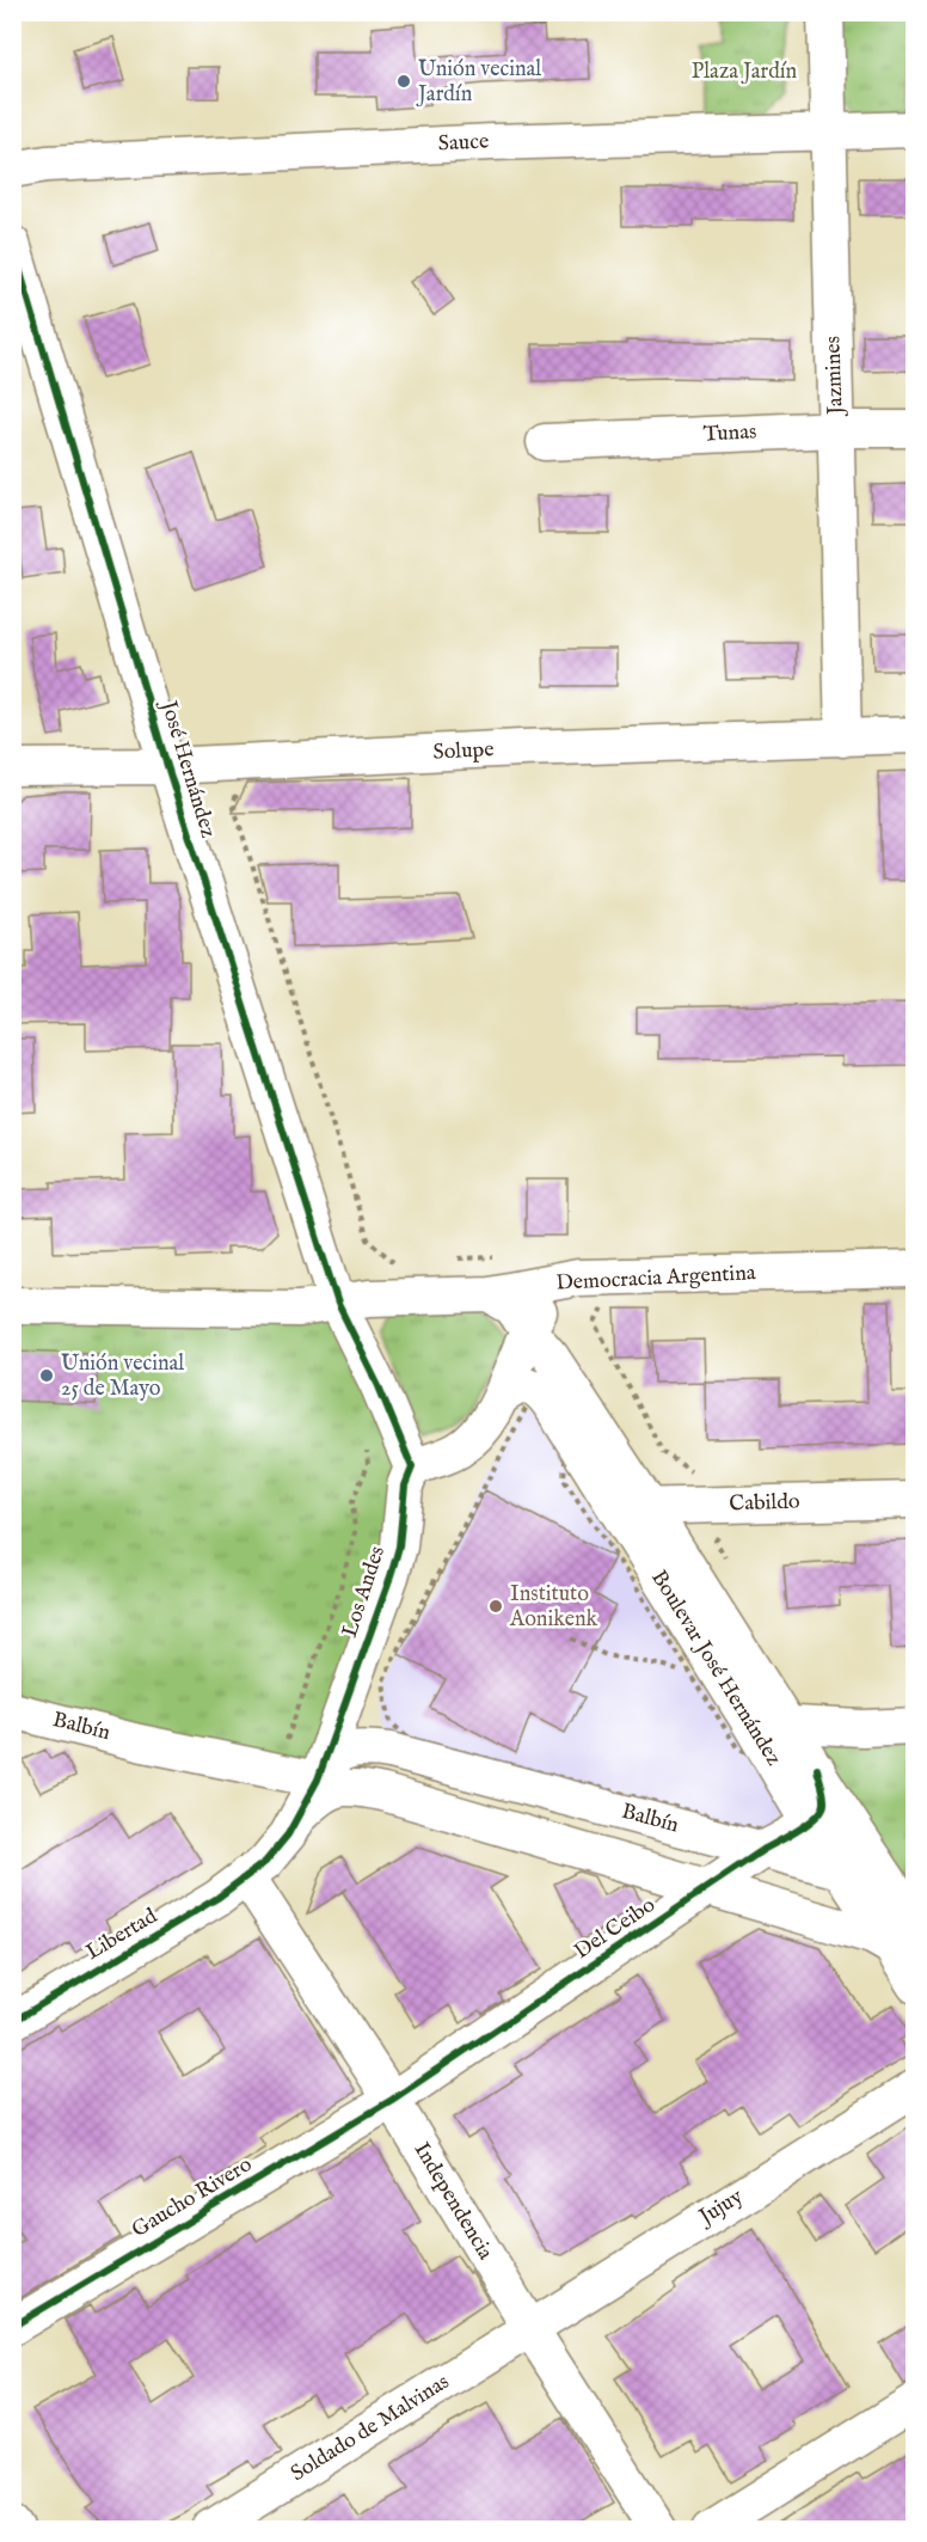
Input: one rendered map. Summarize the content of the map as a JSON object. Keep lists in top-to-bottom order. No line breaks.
{"streets":{"street":["Sauce","Jazmines","Tunas","Solupe","José Hernández","Democracia Argentina","Cabildo","Los Andes","Boulevar José Hernández","Balbín","Del Ceibo","Libertad","Gaucho Rivero","Independencia","Jujuy","Soldado de Malvinas"]},"crossings":[["Sauce","Jazmines"],["Jazmines","Tunas"],["Jazmines","Solupe"],["Solupe","José Hernández"],["José Hernández","Democracia Argentina"],["Democracia Argentina","Boulevar José Hernández"],["Cabildo","Boulevar José Hernández"],["Los Andes","Balbín"],["Los Andes","Libertad"],["Los Andes","Independencia"],["Boulevar José Hernández","Balbín"],["Boulevar José Hernández","Del Ceibo"],["Balbín","Del Ceibo"],["Del Ceibo","Gaucho Rivero"],["Del Ceibo","Independencia"],["Libertad","Independencia"],["Gaucho Rivero","Independencia"],["Independencia","Jujuy"],["Independencia","Soldado de Malvinas"],["Jujuy","Soldado de Malvinas"]],"parks":["Plaza Jardín"],"places":["Unión vecinal Jardín","Unión vecinal 25 de Mayo","Instituto Aonikenk"]}
